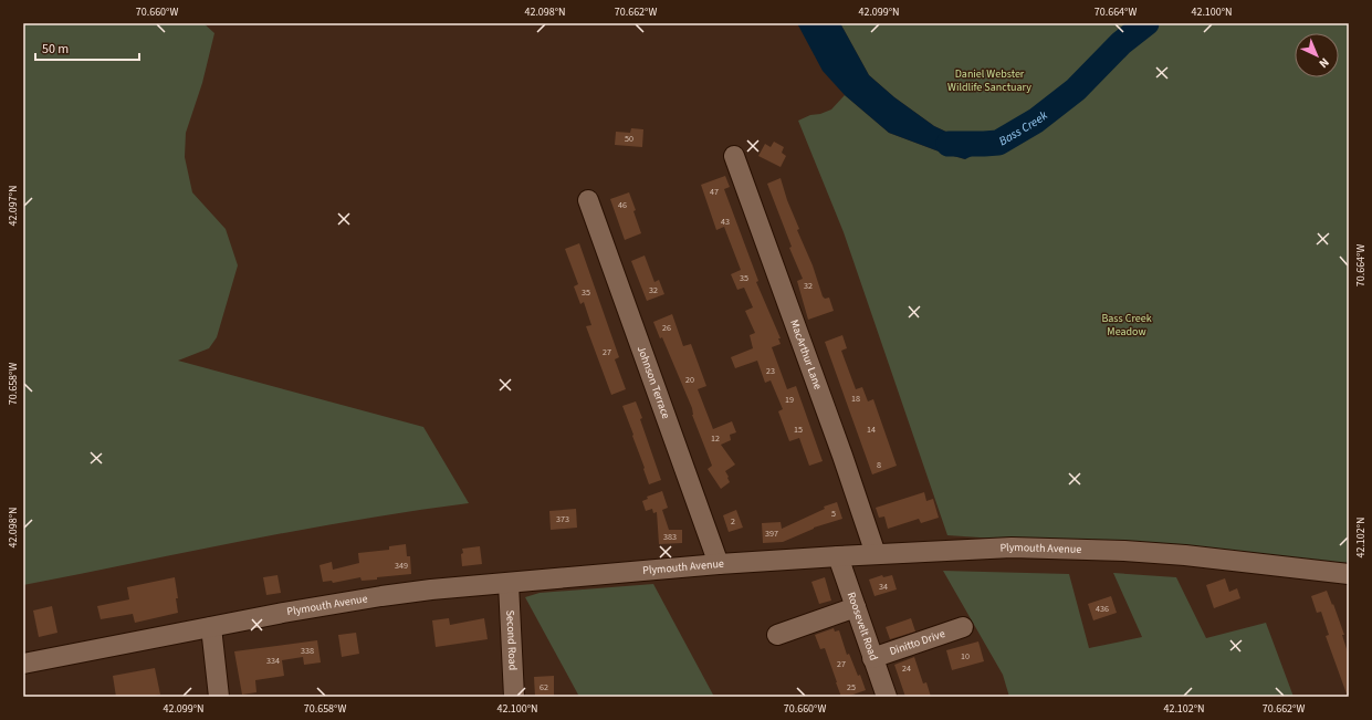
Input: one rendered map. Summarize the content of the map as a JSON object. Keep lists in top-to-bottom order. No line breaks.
{"streets":{"street":["MacArthur Lane","Johnson Terrace","Plymouth Avenue","Roosevelt Road","Second Road","Dinitto Drive"]},"crossings":[["MacArthur Lane","Plymouth Avenue"],["Johnson Terrace","Plymouth Avenue"],["Plymouth Avenue","Roosevelt Road"],["Plymouth Avenue","Second Road"],["Roosevelt Road","Dinitto Drive"]],"water":["Bass Creek"],"parks":["Daniel Webster Wildlife Sanctuary","Bass Creek Meadow"],"house_numbers":["50","47","46","43","35","32","32","35","26","27","23","20","18","19","15","14","12","8","5","373","2","397","383","349","34","436","338","10","334","27","24","62","25"],"scale_bar":"50 m","north":"bottom right","coordinates":["70.660°W","42.098°N","70.662°W","42.099°N","70.664°W","42.100°N","42.097°N","70.658°W","42.102°N"]}
